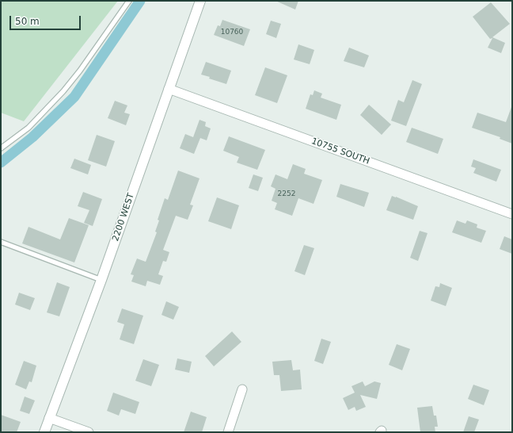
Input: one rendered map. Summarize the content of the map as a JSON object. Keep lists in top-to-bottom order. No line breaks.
{"streets":{"street":["10755 SOUTH","2200 WEST"]},"crossings":[["10755 SOUTH","2200 WEST"]],"house_numbers":["10760","2252"],"scale_bar":"50 m"}
